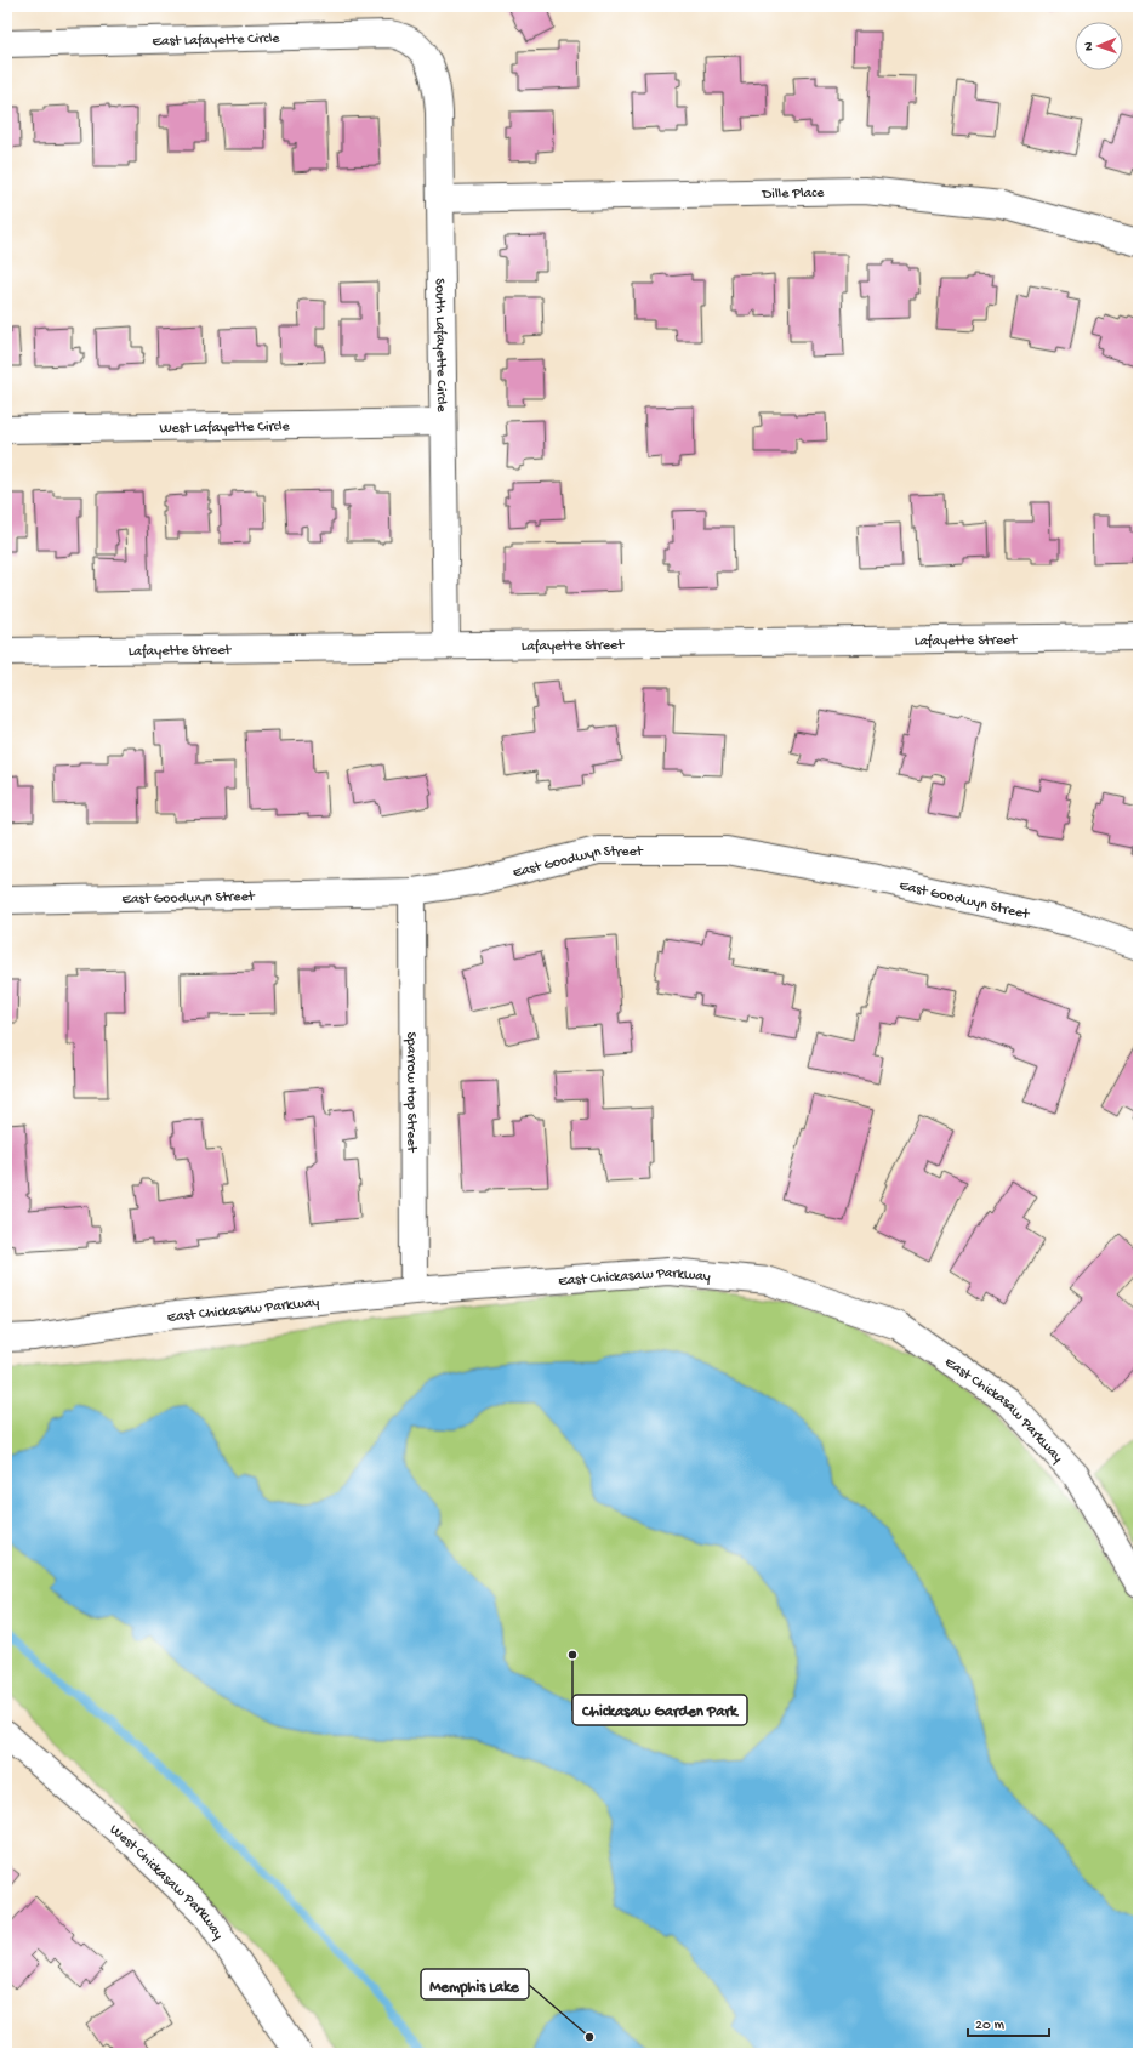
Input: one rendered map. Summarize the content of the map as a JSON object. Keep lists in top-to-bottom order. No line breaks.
{"streets":{"street":["East Lafayette Circle","Dille Place","South Lafayette Circle","West Lafayette Circle","Lafayette Street","East Goodwyn Street","Sparrow Hop Street","East Chickasaw Parkway","West Chickasaw Parkway"]},"crossings":[["East Lafayette Circle","South Lafayette Circle"],["Dille Place","South Lafayette Circle"],["South Lafayette Circle","West Lafayette Circle"],["South Lafayette Circle","Lafayette Street"],["East Goodwyn Street","Sparrow Hop Street"],["Sparrow Hop Street","East Chickasaw Parkway"]],"places":["Chickasaw Garden Park","Memphis Lake"],"scale_bar":"20 m","north":"left"}
